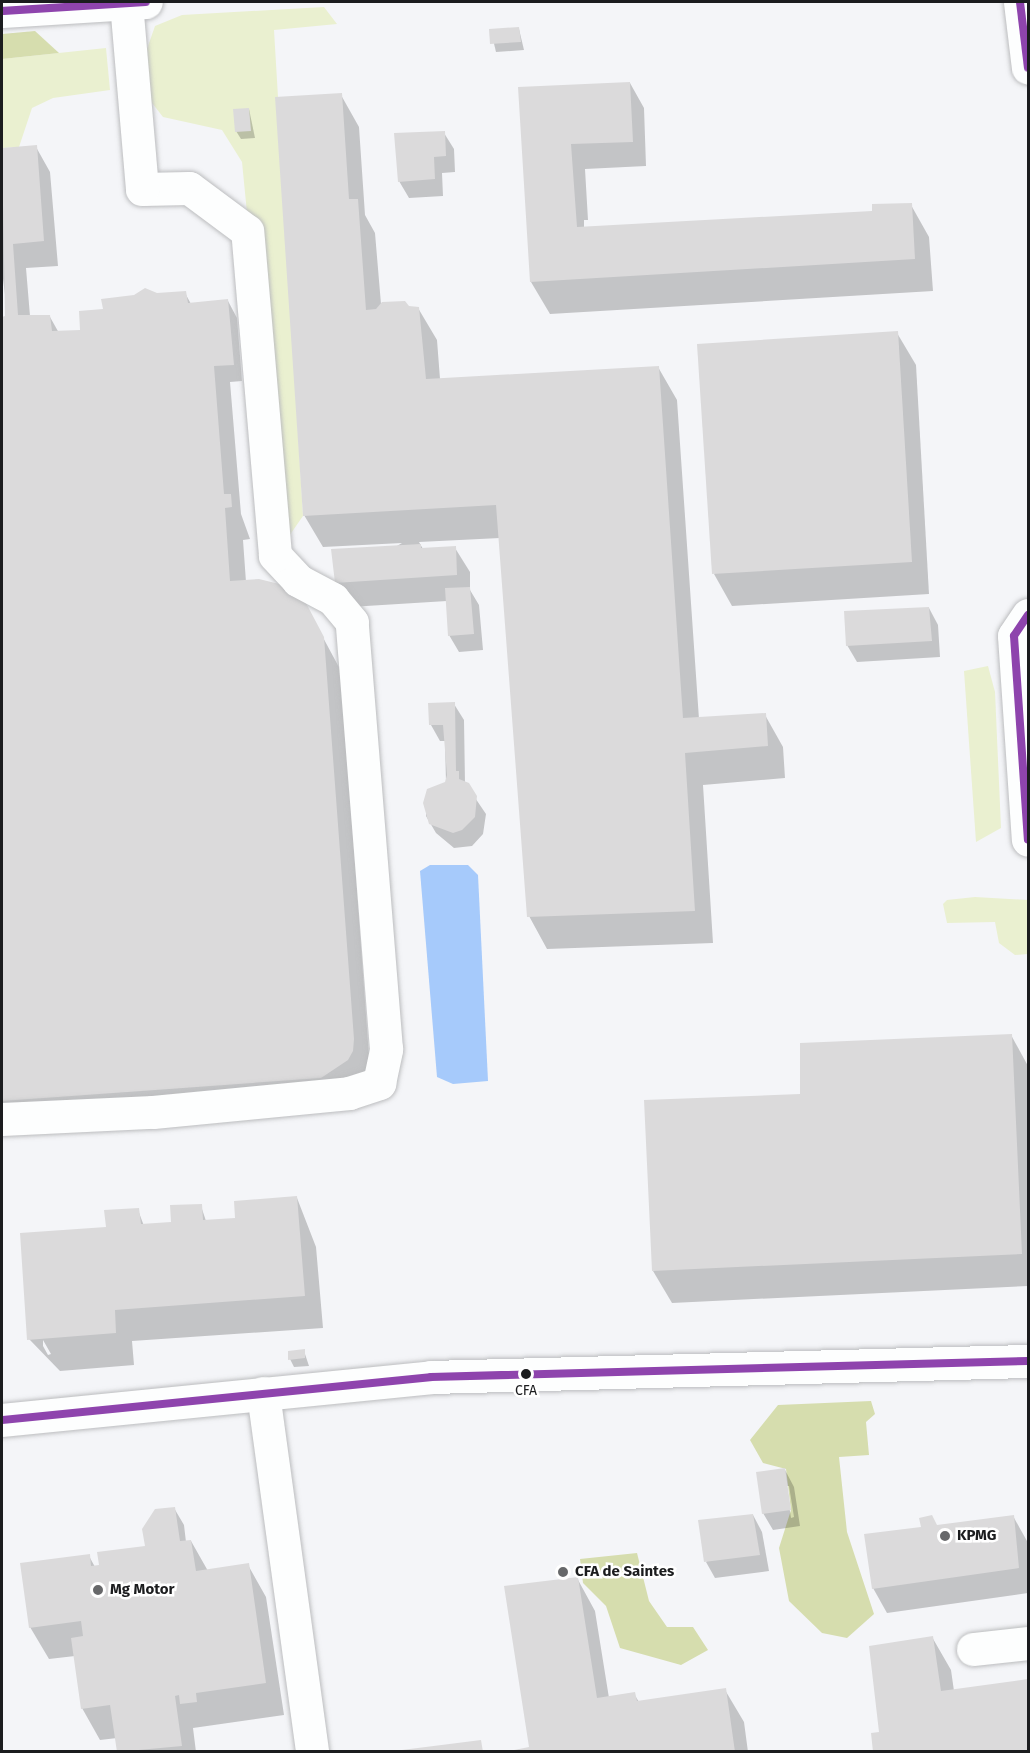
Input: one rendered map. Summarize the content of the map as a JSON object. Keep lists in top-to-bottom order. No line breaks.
{"places":["CFA","KPMG","CFA de Saintes","Mg Motor"]}
